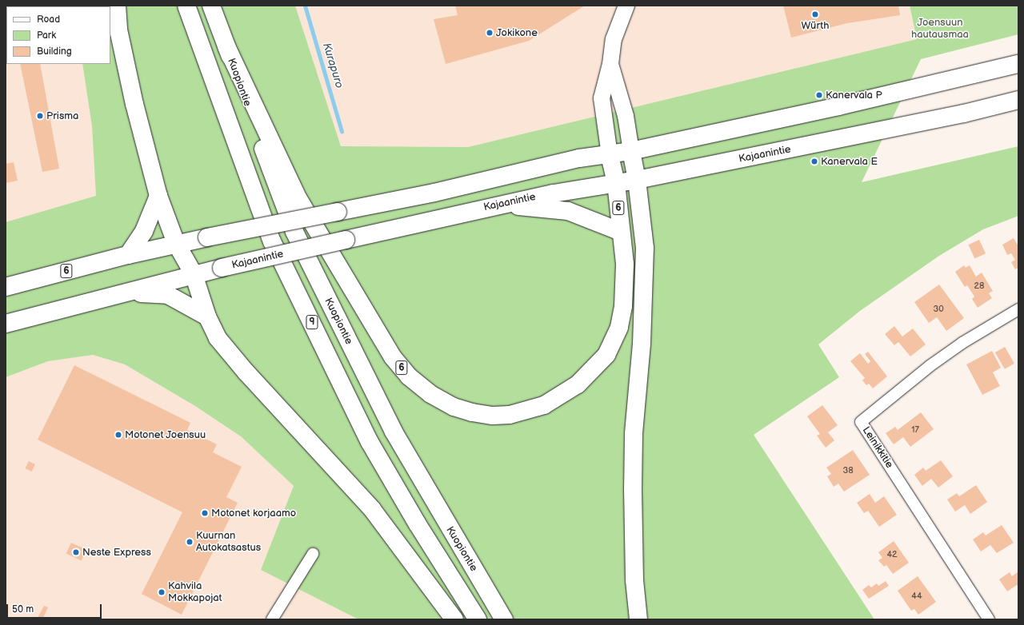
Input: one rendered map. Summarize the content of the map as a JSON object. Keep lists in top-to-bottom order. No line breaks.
{"streets":{"main road":["Kuopiontie","Kajaanintie","6","9"],"street":["Leinikkitie"]},"crossings":[["Kuopiontie","6"],["Kajaanintie","6"]],"water":["Kurapuro"],"parks":["Joensuun hautausmaa"],"places":["Würth","Jokikone","Kanervala P","Prisma","Kanervala E","Motonet Joensuu","Motonet korjaamo","Kuurnan Autokatsastus","Neste Express","Kahvila Mokkapojat"],"house_numbers":["28","30","17","38","42","44"],"legend":["Road","Park","Building"],"scale_bar":"50 m"}
